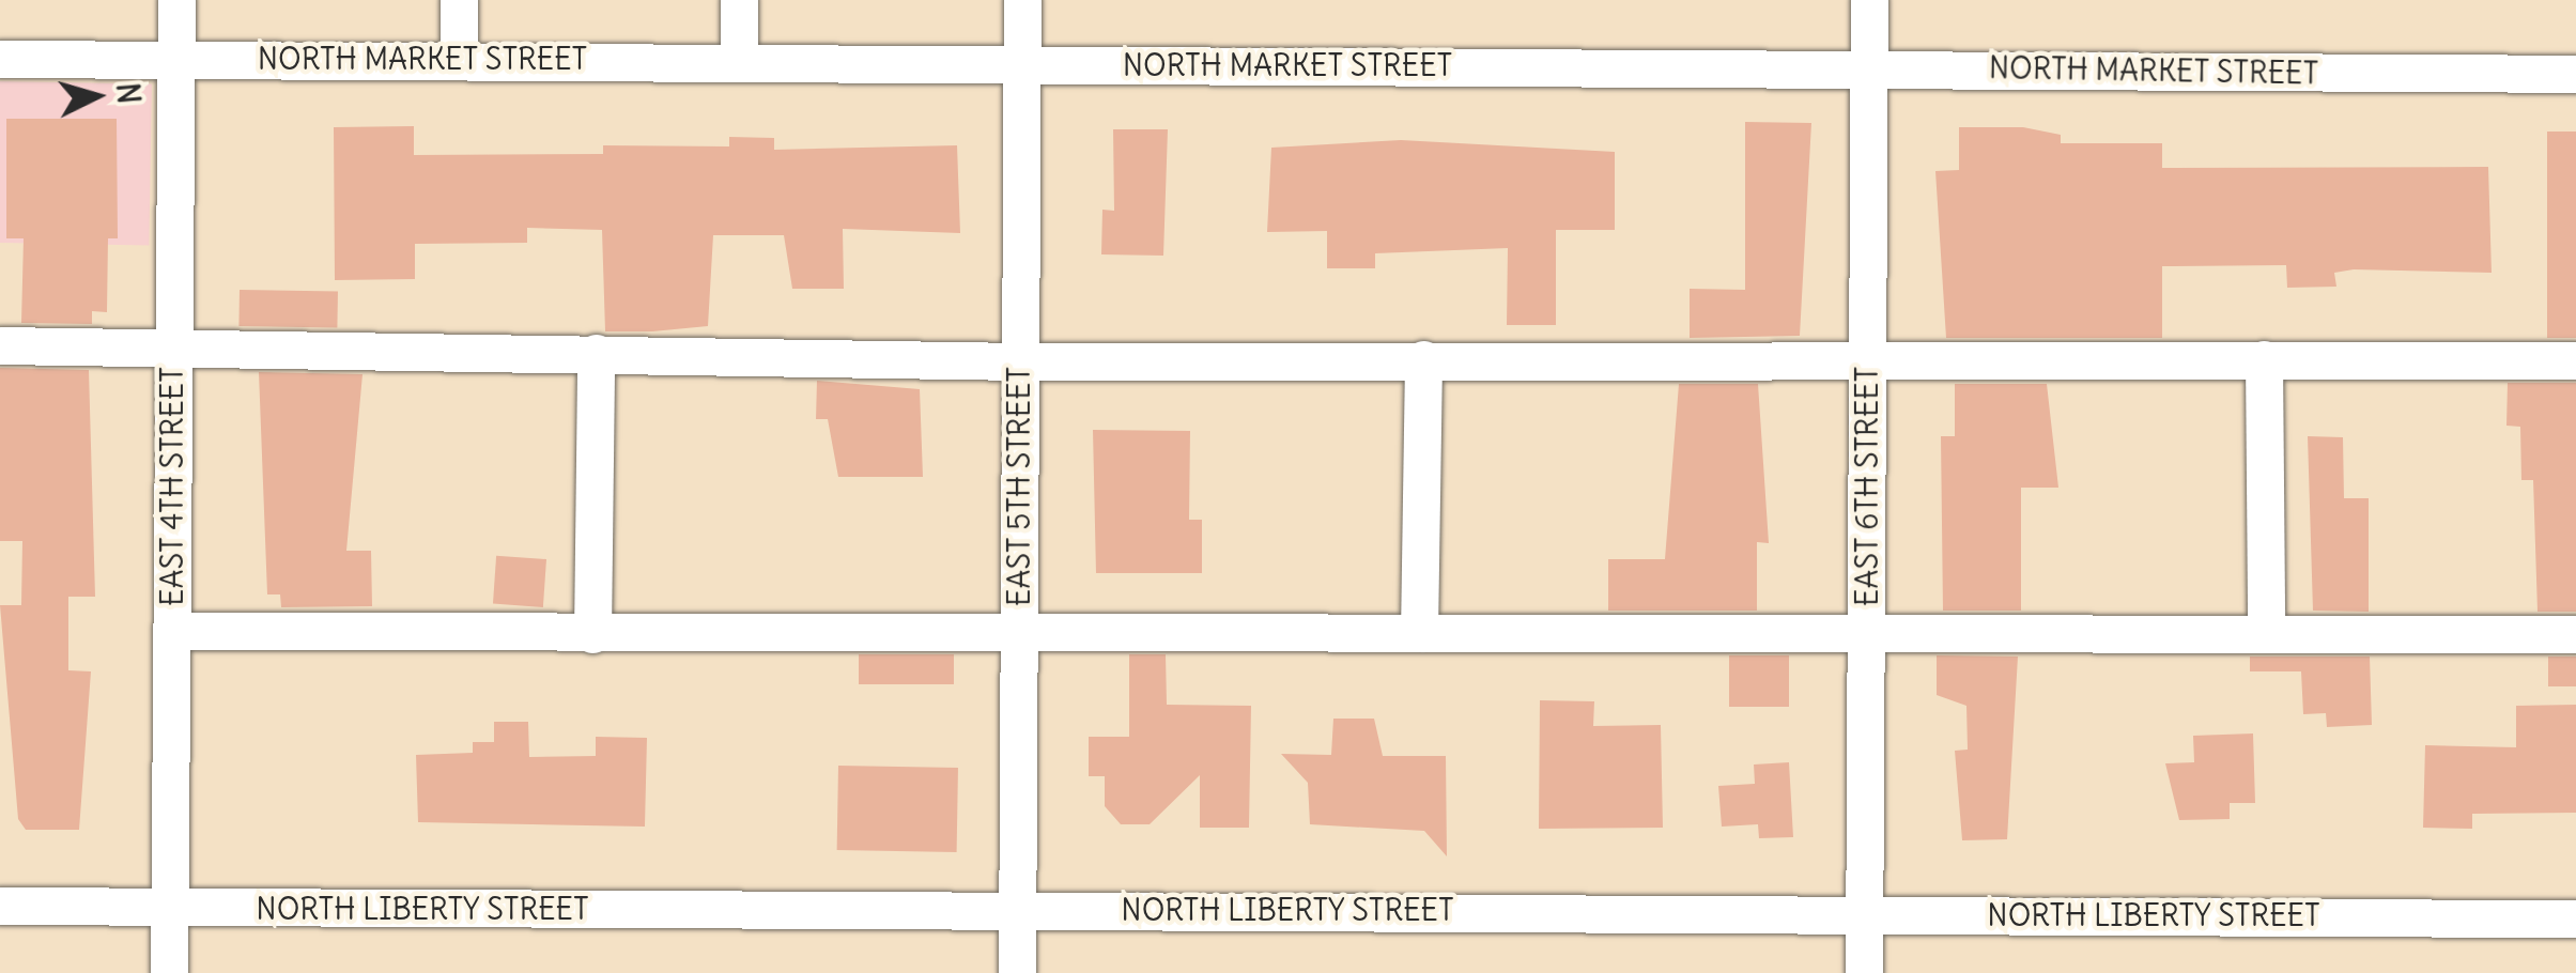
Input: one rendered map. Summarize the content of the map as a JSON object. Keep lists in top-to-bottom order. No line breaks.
{"streets":{"street":["NORTH MARKET STREET","EAST 4TH STREET","EAST 5TH STREET","EAST 6TH STREET","NORTH LIBERTY STREET"]},"crossings":[["NORTH MARKET STREET","EAST 4TH STREET"],["NORTH MARKET STREET","EAST 5TH STREET"],["NORTH MARKET STREET","EAST 6TH STREET"],["EAST 4TH STREET","NORTH LIBERTY STREET"],["EAST 5TH STREET","NORTH LIBERTY STREET"],["EAST 6TH STREET","NORTH LIBERTY STREET"]],"north":"right"}
